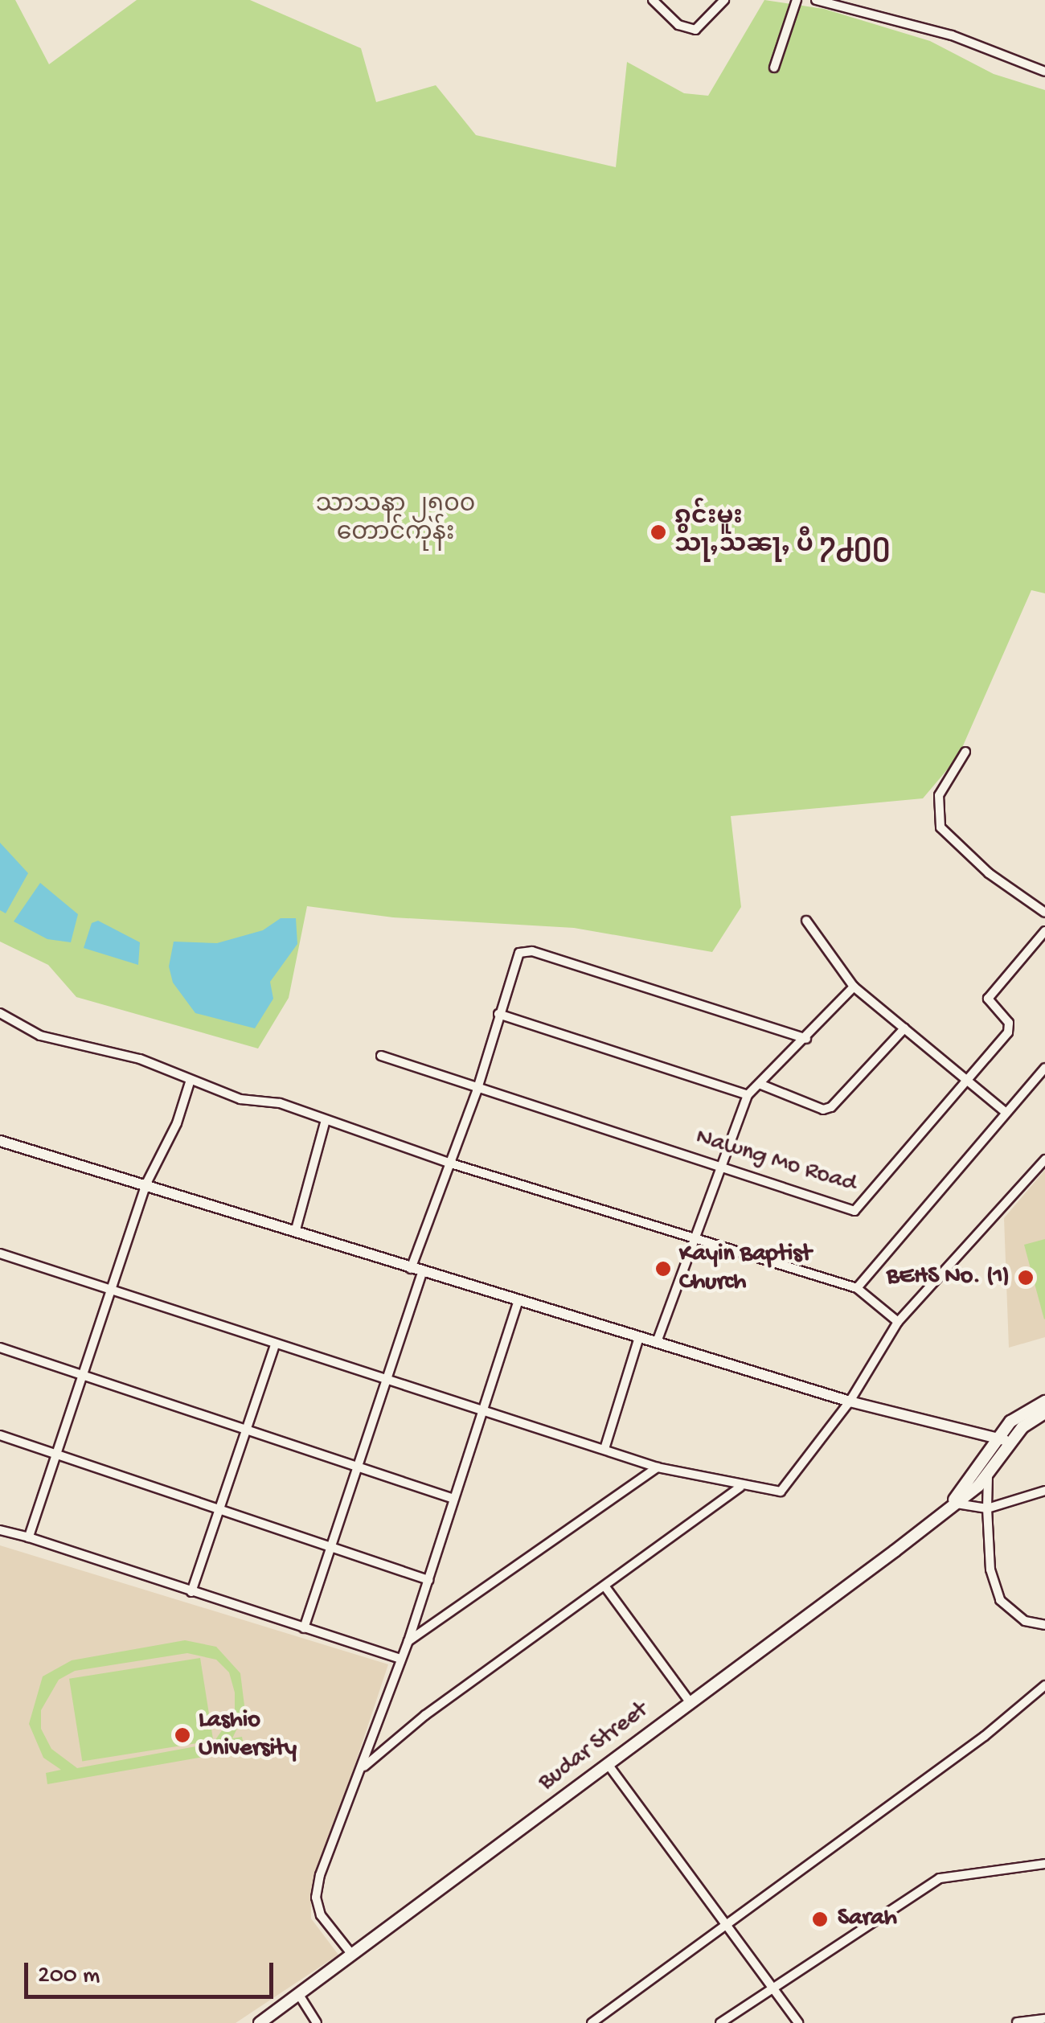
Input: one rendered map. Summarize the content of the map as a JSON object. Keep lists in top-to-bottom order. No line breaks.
{"streets":{"main road":["Budar Street"],"street":["Nawng Mo Road"]},"parks":["သာသနာ ၂၅၀၀ တောင်ကုန်း"],"places":["ၵွင်းမူး သႃႇသၼႃႇ ပီ ႒႕႐႐","Kayin Baptist Church","BEHS No. (1)","Lashio University","Sarah"],"scale_bar":"200 m"}
